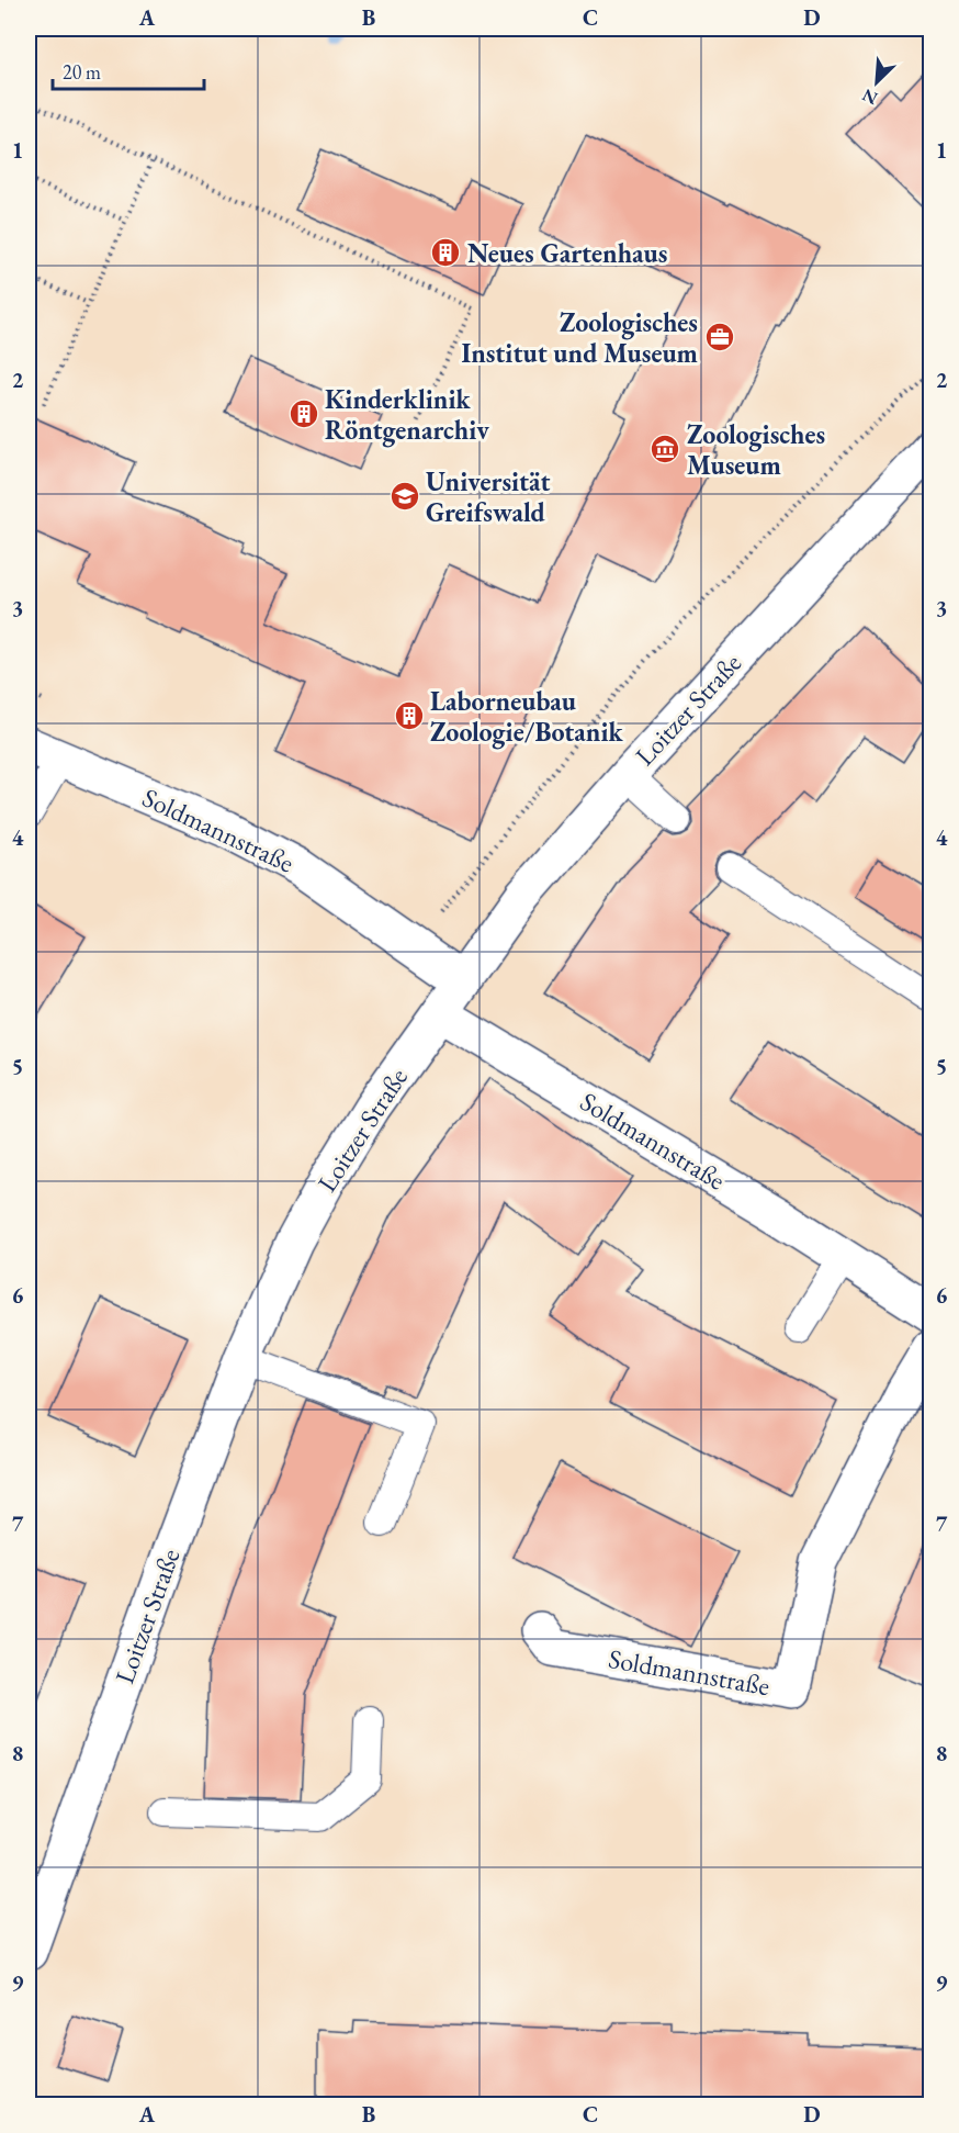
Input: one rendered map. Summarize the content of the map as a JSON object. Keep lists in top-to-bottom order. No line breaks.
{"streets":{"main road":["Loitzer Straße","Soldmannstraße"]},"crossings":[["Loitzer Straße","Soldmannstraße"]],"places":{"building":["Neues Gartenhaus","Kinderklinik Röntgenarchiv","Laborneubau Zoologie/Botanik"],"office":["Zoologisches Institut und Museum"],"museum":["Zoologisches Museum"],"school or university":["Universität Greifswald"]},"scale_bar":"20 m","north":"bottom left","grid":{"columns":["A","B","C","D"],"rows":["1","2","3","4","5","6","7","8","9"]}}
